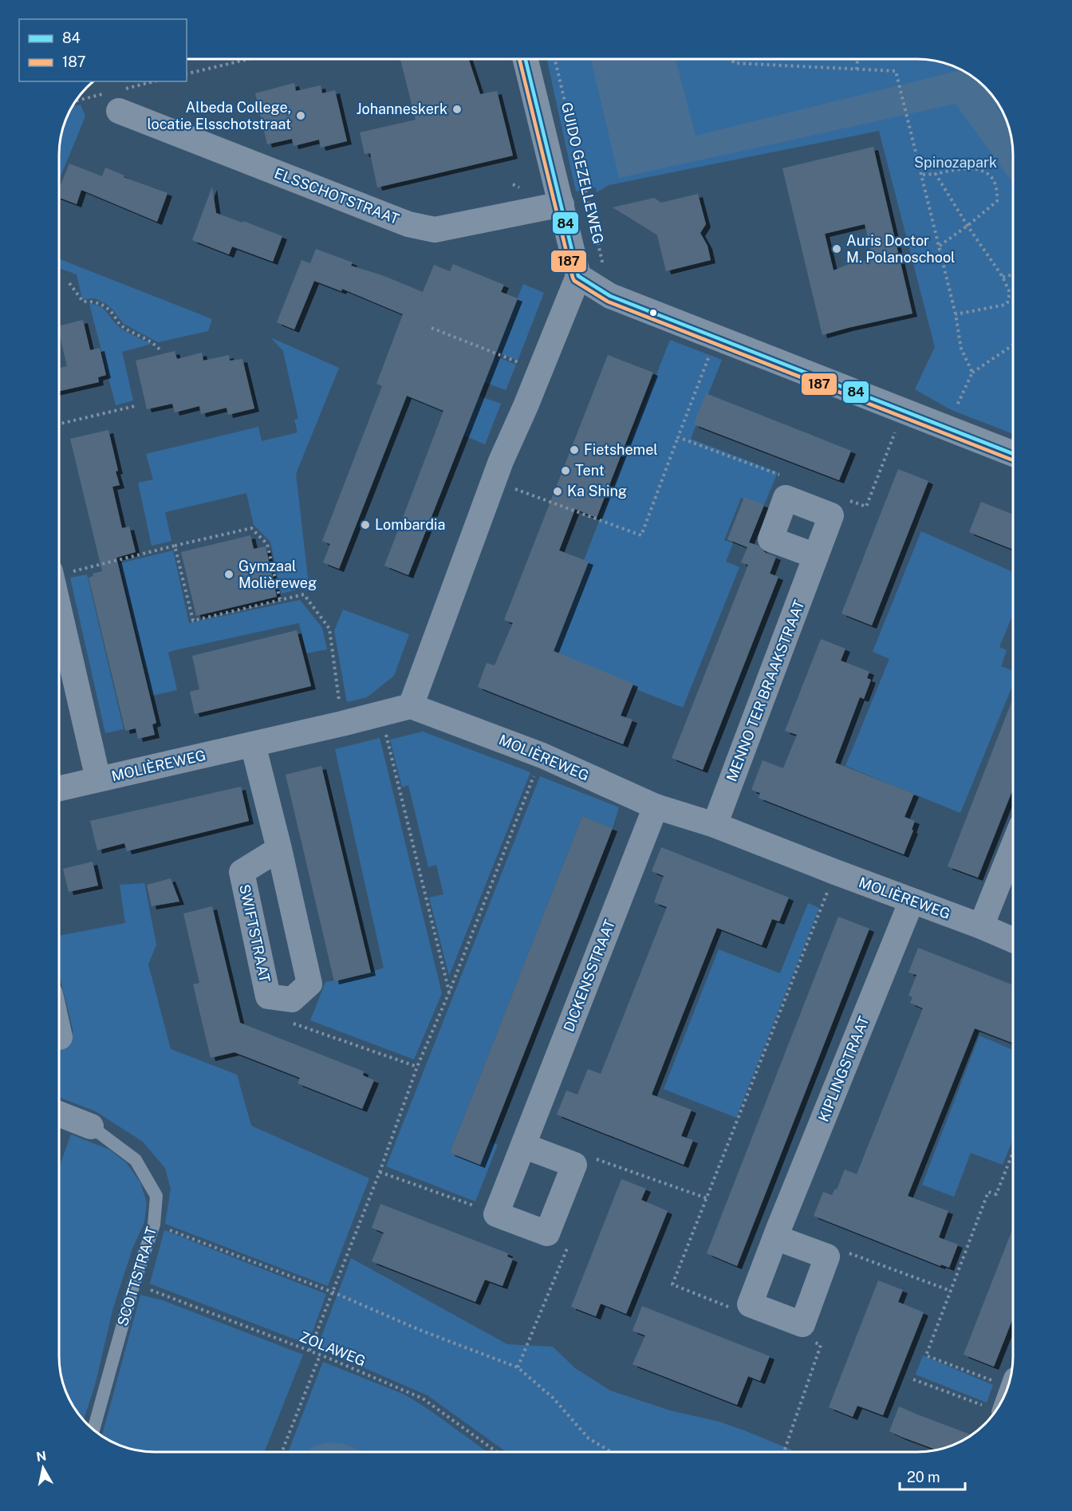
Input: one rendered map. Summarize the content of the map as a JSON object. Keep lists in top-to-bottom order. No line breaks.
{"streets":{"street":["GUIDO GEZELLEWEG","ELSSCHOTSTRAAT","MENNO TER BRAAKSTRAAT","MOLIÈREWEG","SWIFTSTRAAT","DICKENSSTRAAT","KIPLINGSTRAAT","SCOTTSTRAAT"],"path":["ZOLAWEG"]},"crossings":[["GUIDO GEZELLEWEG","ELSSCHOTSTRAAT"],["MENNO TER BRAAKSTRAAT","MOLIÈREWEG"],["MOLIÈREWEG","SWIFTSTRAAT"],["MOLIÈREWEG","DICKENSSTRAAT"],["MOLIÈREWEG","KIPLINGSTRAAT"],["SCOTTSTRAAT","ZOLAWEG"]],"parks":["Spinozapark"],"places":["Johanneskerk","Albeda College, locatie Elsschotstraat","Auris Doctor M. Polanoschool","Fietshemel","Tent","Ka Shing","Lombardia","Gymzaal Molièreweg"],"lines":["transit line 84","transit line 187"],"legend":["84","187"],"scale_bar":"20 m","north":"top"}
